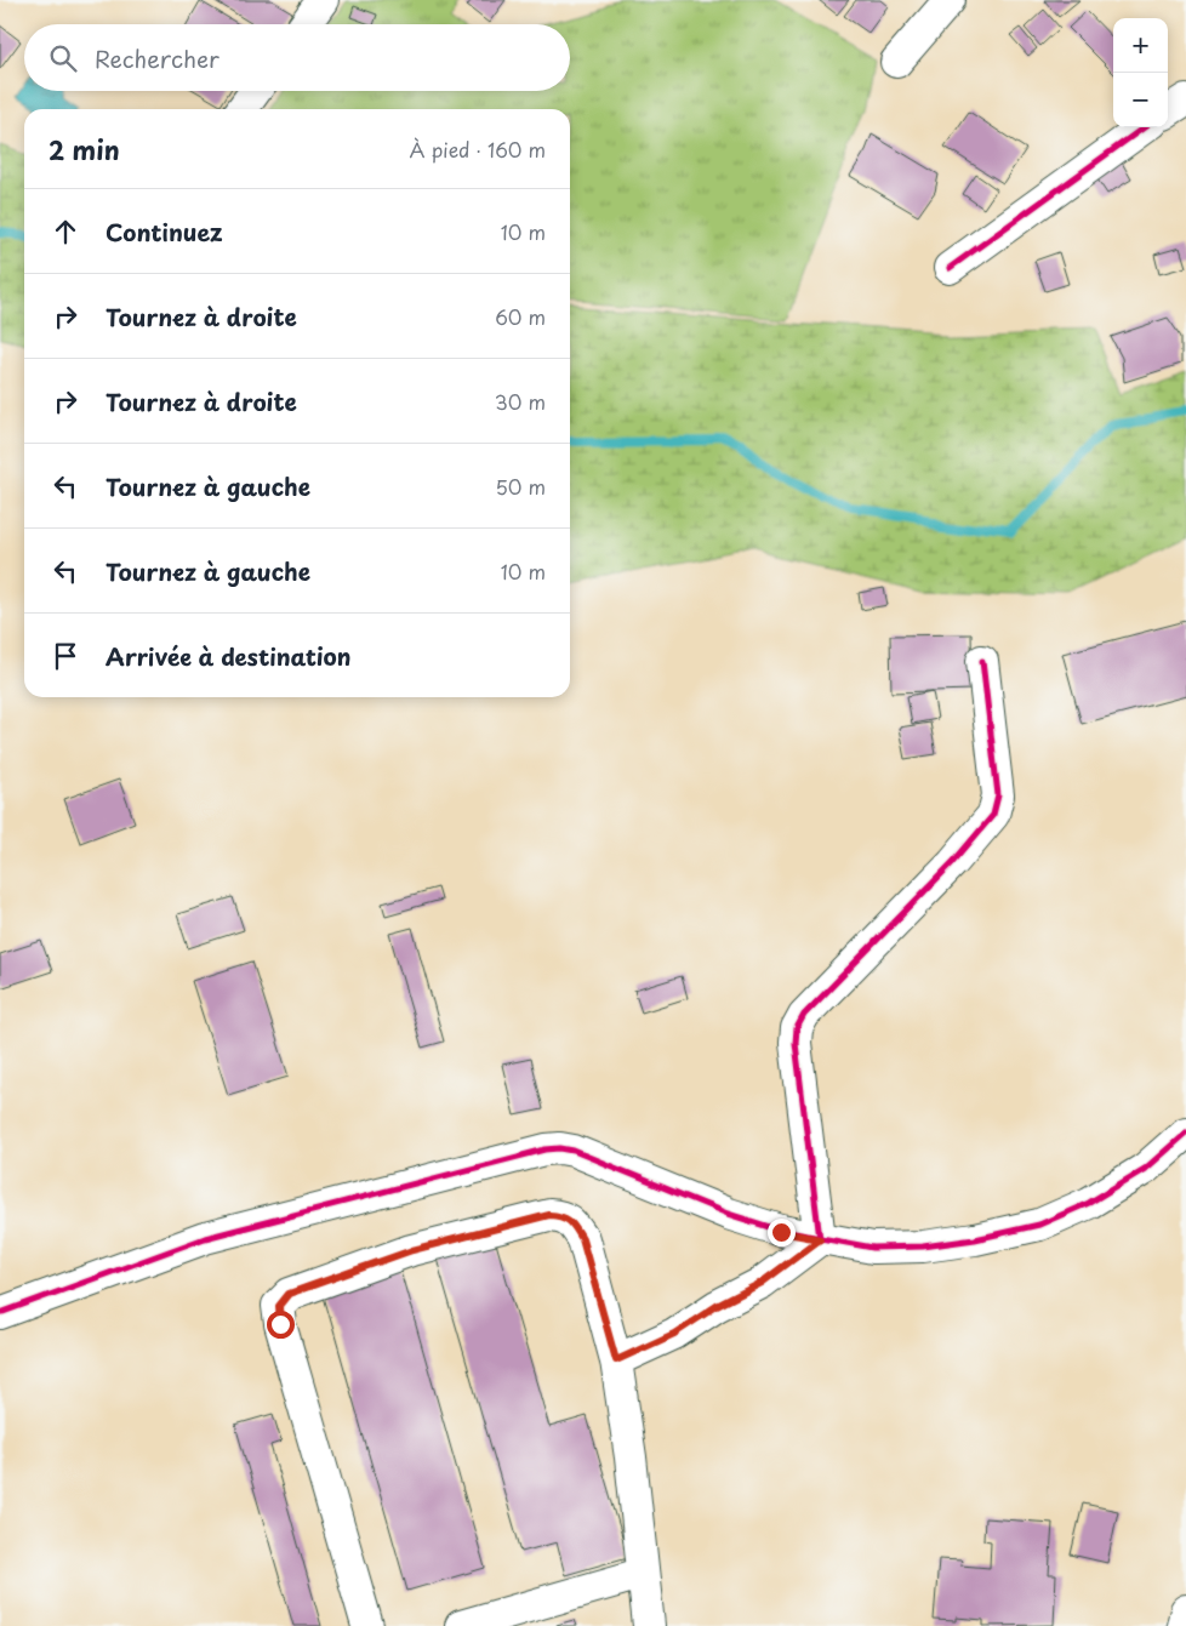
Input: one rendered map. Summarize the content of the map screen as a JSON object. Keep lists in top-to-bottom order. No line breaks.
{"page":{"map_buttons":["+","−"],"search":"Rechercher","heading":["2 min","À pied · 160 m"],"list":[["Continuez","10 m"],["Tournez à droite","60 m"],["Tournez à droite","30 m"],["Tournez à gauche","50 m"],["Tournez à gauche","10 m"],"Arrivée à destination"]}}
